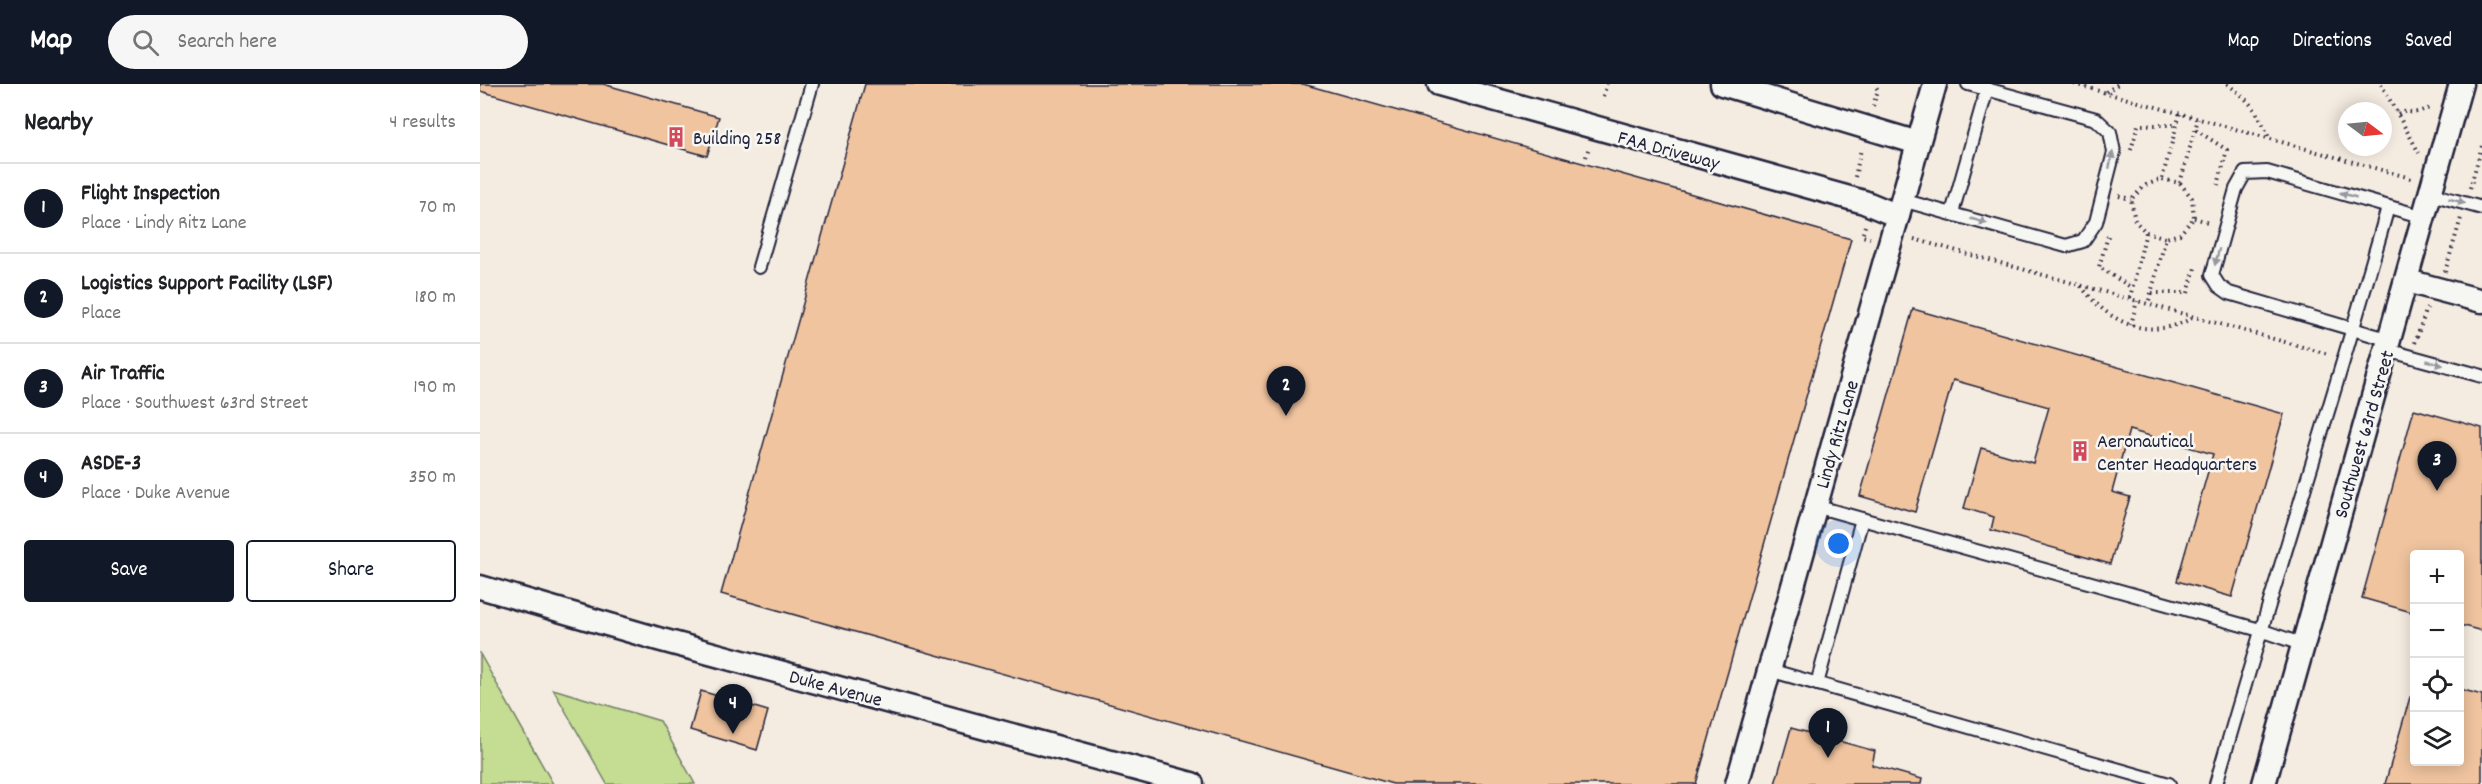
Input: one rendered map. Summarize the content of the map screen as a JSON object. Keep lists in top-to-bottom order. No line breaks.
{"streets":{"street":["FAA Driveway","Lindy Ritz Lane","Southwest 63rd Street","Duke Avenue"]},"crossings":[["FAA Driveway","Lindy Ritz Lane"]],"places":{"building":["Building 258","Aeronautical Center Headquarters"]},"north":"right","page":{"header":"Map","search":"Search here","nav":["Map","Directions","Saved"],"heading":["Nearby","4 results"],"list":[{"mark":"1","name":"Flight Inspection","note":"Place · Lindy Ritz Lane","value":"70 m"},{"mark":"2","name":"Logistics Support Facility (LSF)","note":"Place","value":"180 m"},{"mark":"3","name":"Air Traffic","note":"Place · Southwest 63rd Street","value":"190 m"},{"mark":"4","name":"ASDE-3","note":"Place · Duke Avenue","value":"350 m"}],"pins":["2","3","4","1"],"buttons":["Save","Share"],"map_buttons":["+","−"]}}
